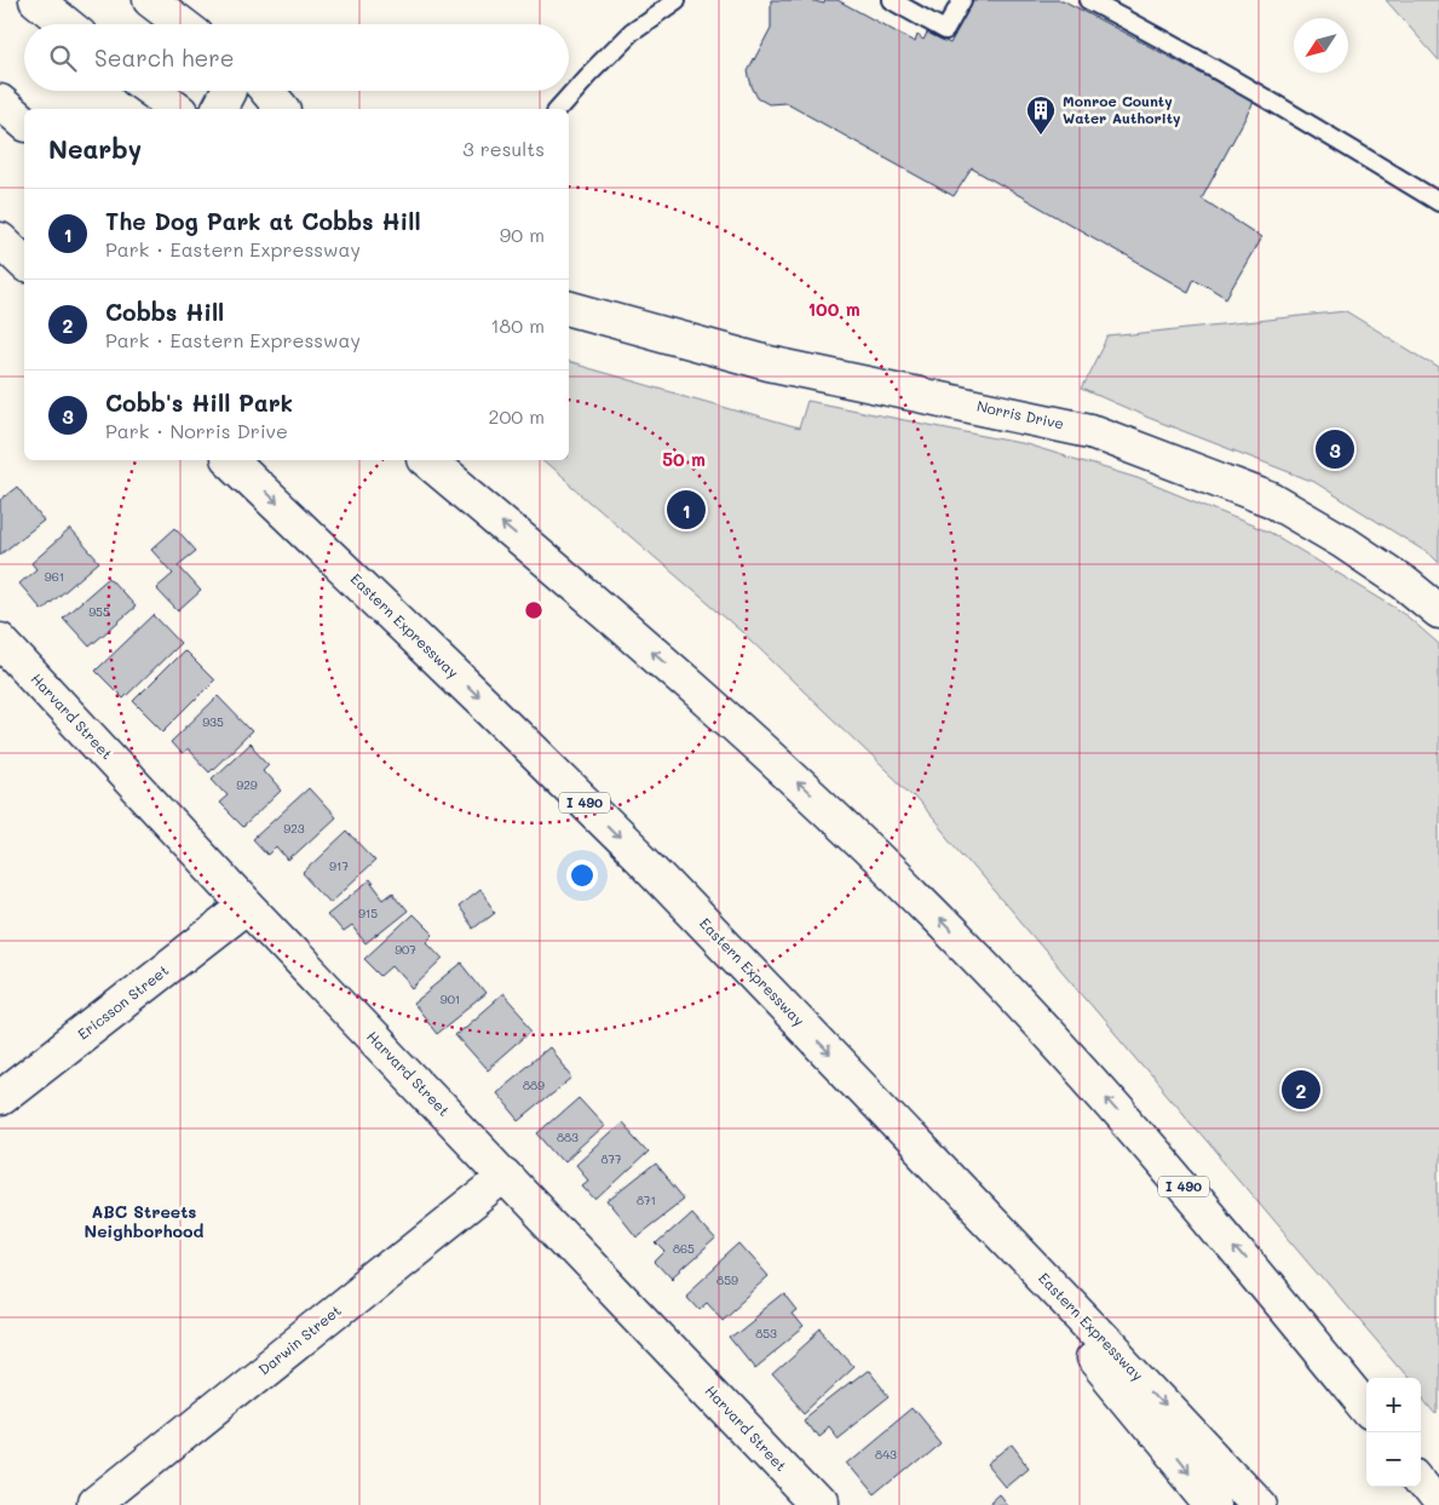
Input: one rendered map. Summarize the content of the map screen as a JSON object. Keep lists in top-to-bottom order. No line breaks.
{"streets":{"main road":["Norris Drive","Eastern Expressway","Harvard Street","I 490","Ericsson Street","Darwin Street"]},"crossings":[["Harvard Street","Ericsson Street"],["Harvard Street","Darwin Street"]],"districts":["ABC Streets Neighborhood"],"places":{"building":["Monroe County Water Authority"]},"house_numbers":["961","955","935","929","923","917","915","907","901","889","883","877","871","865","859","853","843"],"north":"bottom left","page":{"search":"Search here","heading":["Nearby","3 results"],"list":[{"mark":"1","name":"The Dog Park at Cobbs Hill","note":"Park · Eastern Expressway","value":"90 m"},{"mark":"2","name":"Cobbs Hill","note":"Park · Eastern Expressway","value":"180 m"},{"mark":"3","name":"Cobb's Hill Park","note":"Park · Norris Drive","value":"200 m"}],"pins":["3","1","2"],"map_buttons":["+","−"]},"rings":["100 m","50 m"]}
